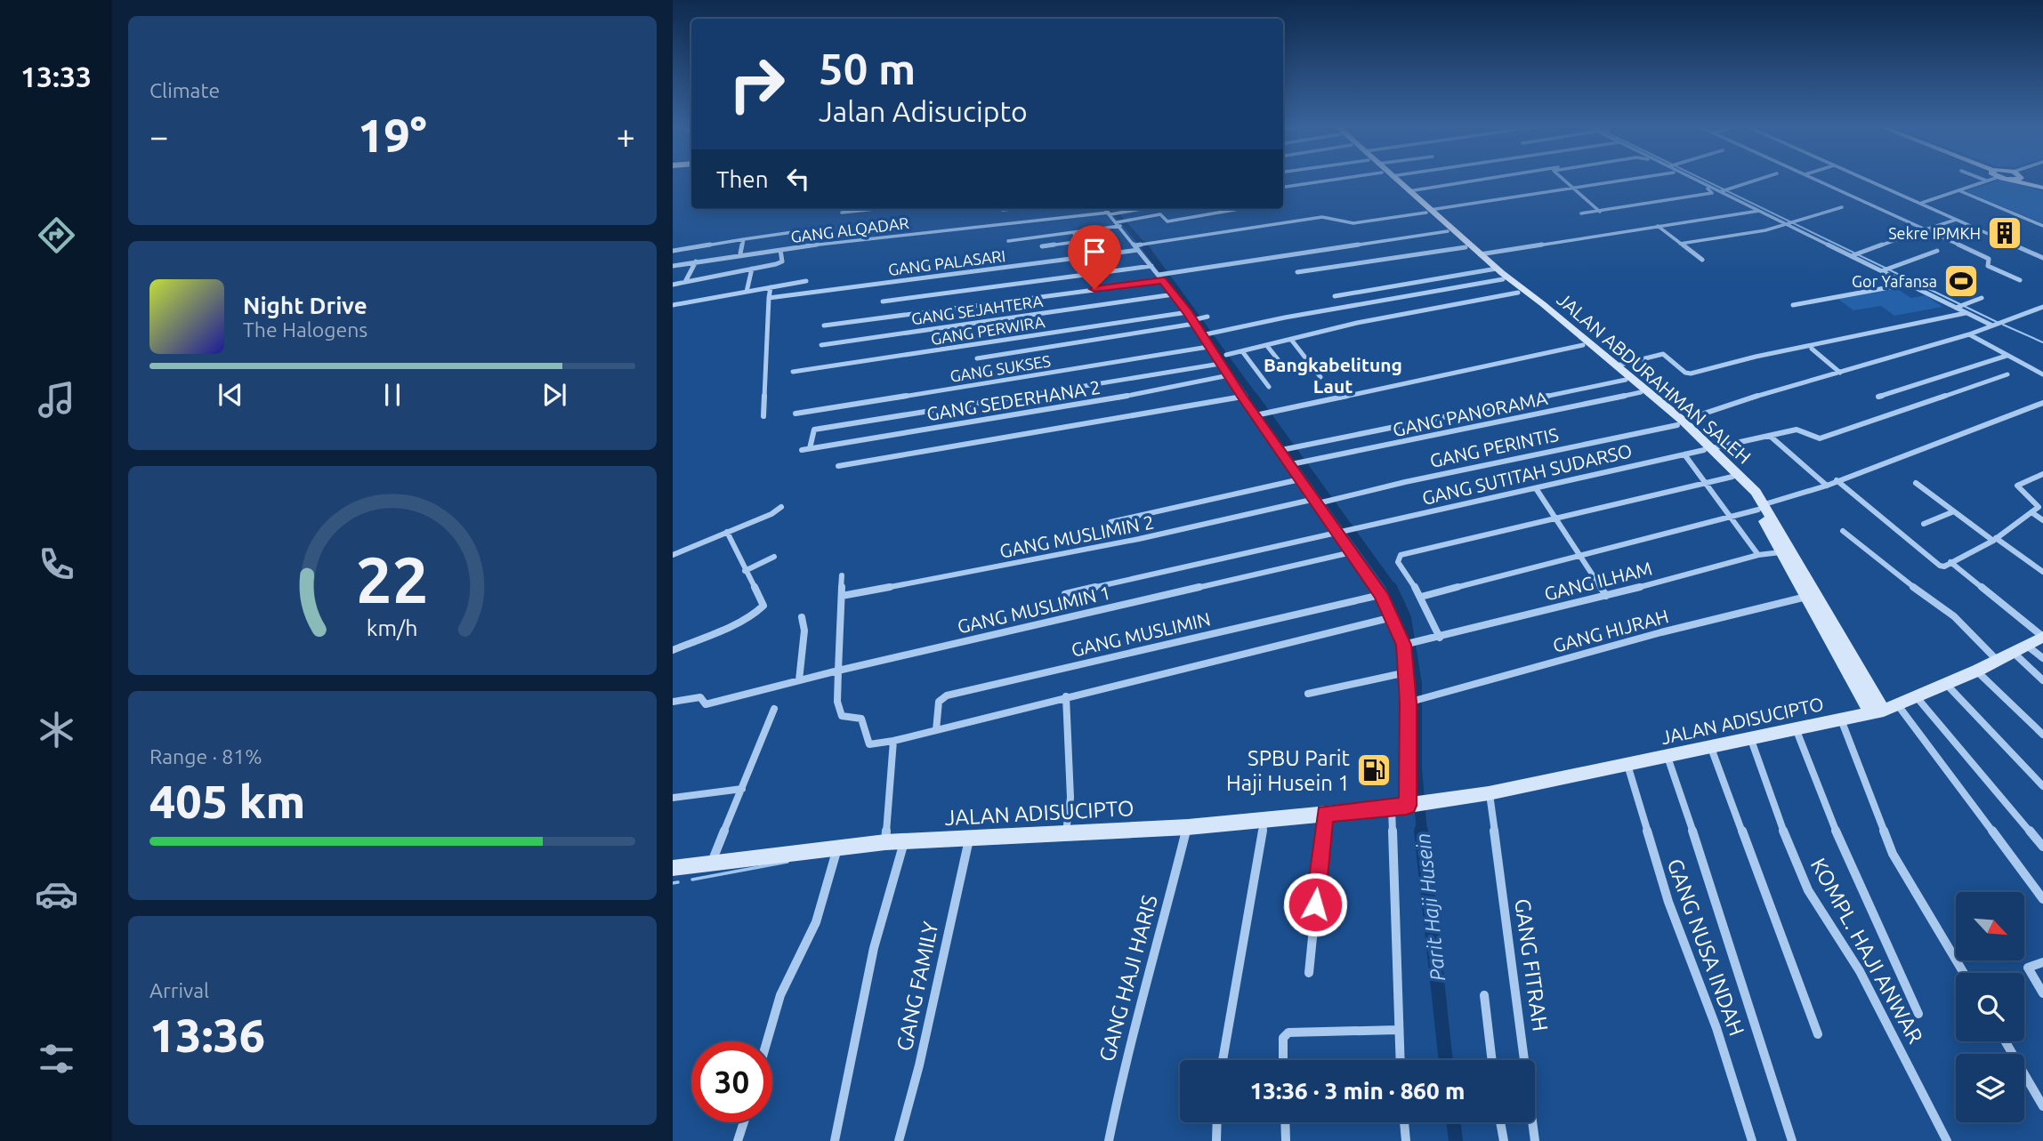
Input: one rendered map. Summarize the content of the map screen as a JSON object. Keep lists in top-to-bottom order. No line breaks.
{"streets":{"street":["GANG ALQADAR","GANG PALASARI","GANG SEJAHTERA","GANG PERWIRA","GANG SUKSES","JALAN ABDURAHMAN SALEH","GANG SEDERHANA 2","GANG PANORAMA","GANG PERINTIS","GANG SUTITAH SUDARSO","GANG MUSLIMIN 2","GANG ILHAM","GANG MUSLIMIN 1","GANG HIJRAH","GANG MUSLIMIN","JALAN ADISUCIPTO","GANG NUSA INDAH","KOMPL. HAJI ANWAR","GANG FITRAH","GANG HAJI HARIS","GANG FAMILY"]},"crossings":[["GANG PALASARI","JALAN ABDURAHMAN SALEH"],["JALAN ABDURAHMAN SALEH","GANG PANORAMA"],["JALAN ABDURAHMAN SALEH","GANG PERINTIS"],["JALAN ABDURAHMAN SALEH","GANG SUTITAH SUDARSO"],["JALAN ABDURAHMAN SALEH","GANG ILHAM"],["JALAN ABDURAHMAN SALEH","GANG HIJRAH"],["JALAN ABDURAHMAN SALEH","JALAN ADISUCIPTO"],["GANG PERINTIS","GANG MUSLIMIN 2"],["JALAN ADISUCIPTO","GANG NUSA INDAH"],["JALAN ADISUCIPTO","KOMPL. HAJI ANWAR"],["JALAN ADISUCIPTO","GANG FITRAH"],["JALAN ADISUCIPTO","GANG HAJI HARIS"],["JALAN ADISUCIPTO","GANG FAMILY"]],"districts":["Bangkabelitung Laut"],"water":["Parit Haji Husein"],"places":{"building":["Sekre IPMKH"],"sports":["Gor Yafansa"],"fuel station":["SPBU Parit Haji Husein 1"]},"north":"bottom right","page":{"tabs":"13:33","tile":["Climate",["Range · 81%","405 km"],["Arrival","13:36"]],"turn":["50 m","Jalan Adisucipto"],"heat":["−","19°","+"],"then":"Then","song":["Night Drive","The Halogens"],"limit":"30","trip":"13:36 · 3 min · 860 m","gauge":["22","km/h"]}}
